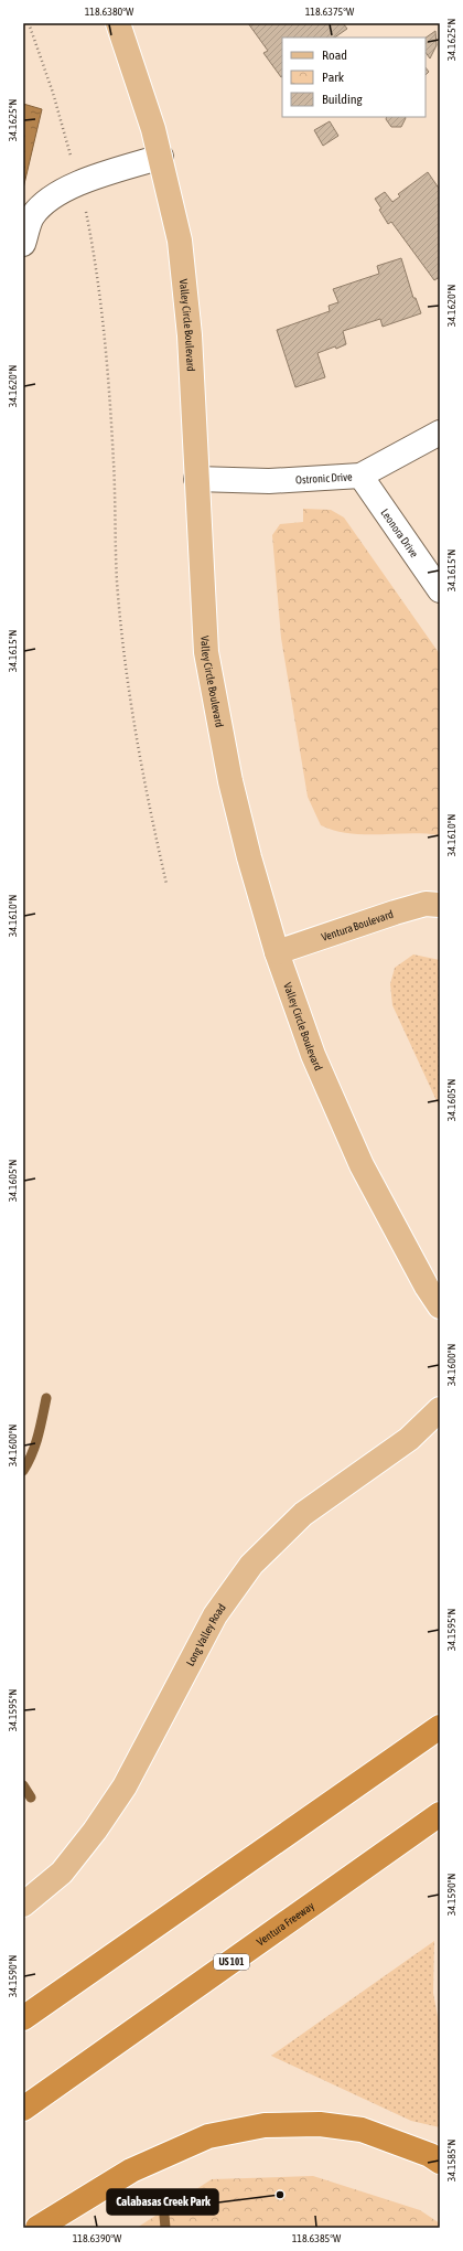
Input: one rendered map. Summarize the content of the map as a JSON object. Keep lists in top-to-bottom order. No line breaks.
{"streets":{"highway":["Ventura Freeway","US 101"],"main road":["Valley Circle Boulevard","Ventura Boulevard","Long Valley Road"],"street":["Ostronic Drive","Leonora Drive"]},"crossings":[["Valley Circle Boulevard","Ostronic Drive"],["Valley Circle Boulevard","Ventura Boulevard"],["Ostronic Drive","Leonora Drive"]],"places":["Calabasas Creek Park"],"legend":["Road","Park","Building"],"coordinates":["118.6380°W","118.6375°W","34.1625°N","34.1620°N","34.1615°N","34.1610°N","34.1605°N","34.1600°N","34.1595°N","34.1590°N","34.1585°N","118.6390°W","118.6385°W"]}
